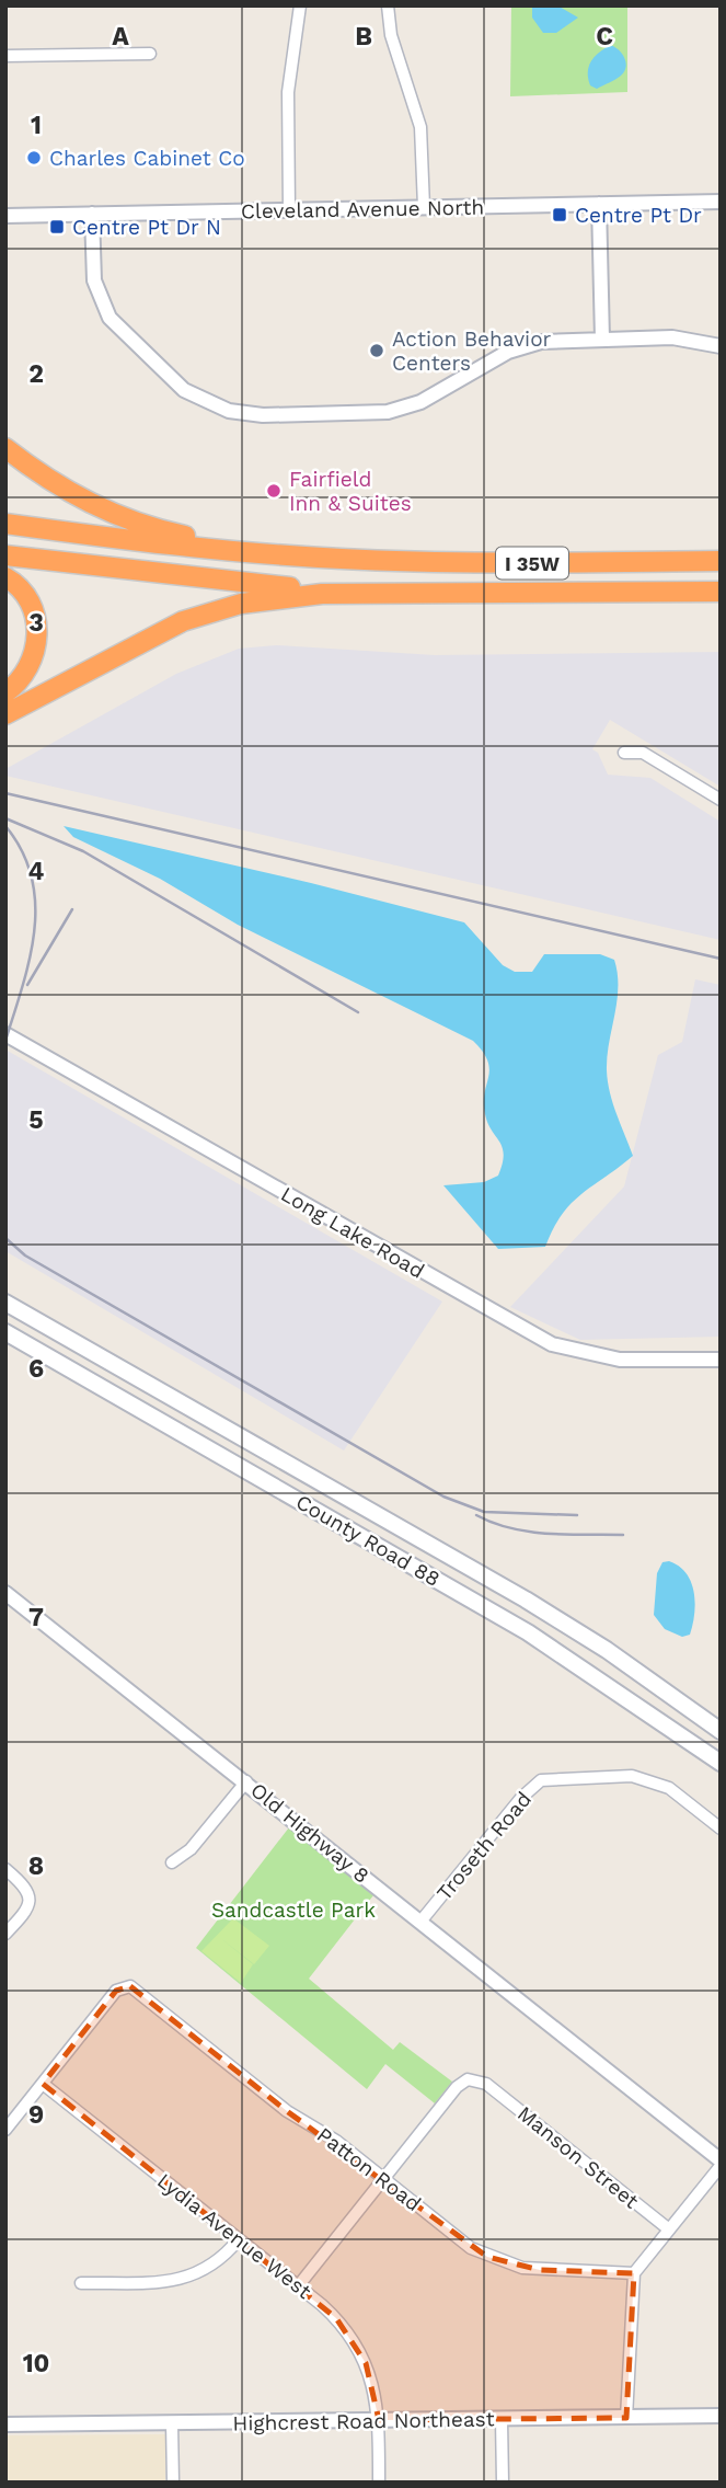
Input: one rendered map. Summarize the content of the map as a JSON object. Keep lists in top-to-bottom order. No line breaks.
{"streets":{"highway":["I 35W"],"main road":["County Road 88"],"street":["Cleveland Avenue North","Long Lake Road","Old Highway 8","Troseth Road","Manson Street","Patton Road","Lydia Avenue West","Highcrest Road Northeast"]},"crossings":[["Old Highway 8","Troseth Road"],["Manson Street","Patton Road"],["Patton Road","Lydia Avenue West"],["Lydia Avenue West","Highcrest Road Northeast"]],"parks":["Sandcastle Park"],"places":{"other":["Charles Cabinet Co","Action Behavior Centers","Fairfield Inn & Suites"],"transit":["Centre Pt Dr","Centre Pt Dr N"]},"grid":{"columns":["A","B","C"],"rows":["1","2","3","4","5","6","7","8","9","10"]}}
